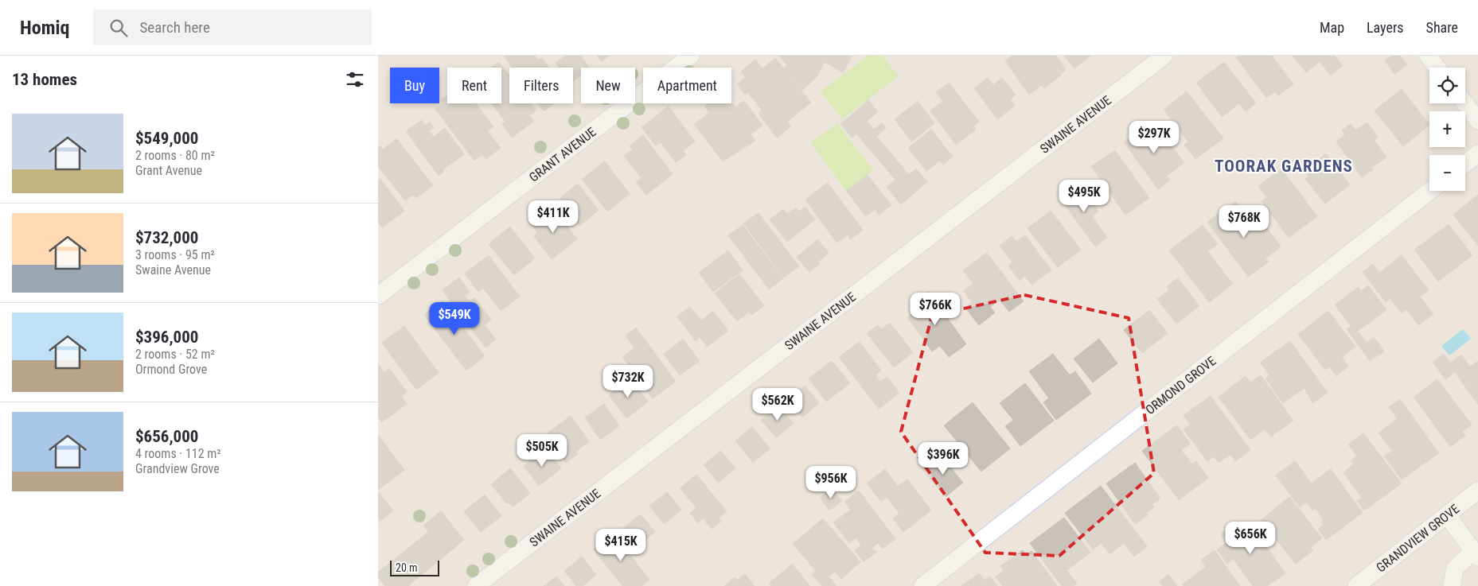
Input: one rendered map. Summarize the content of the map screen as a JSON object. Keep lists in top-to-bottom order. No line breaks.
{"streets":{"street":["SWAINE AVENUE","GRANT AVENUE","ORMOND GROVE","GRANDVIEW GROVE"]},"districts":["TOORAK GARDENS"],"scale_bar":"20 m","page":{"header":"Homiq","search":"Search here","nav":["Map","Layers","Share"],"heading":"13 homes","map_buttons":["+","−"],"chip":["Buy","Rent","Filters","New","Apartment"],"list":[{"name":"$549,000","note":"2 rooms · 80 m² · Grant Avenue"},{"name":"$732,000","note":"3 rooms · 95 m² · Swaine Avenue"},{"name":"$396,000","note":"2 rooms · 52 m² · Ormond Grove"},{"name":"$656,000","note":"4 rooms · 112 m² · Grandview Grove"}],"price":["$297K","$495K","$411K","$768K","$766K","$549K","$732K","$562K","$505K","$396K","$956K","$656K","$415K"],"scale":"20 m"}}
